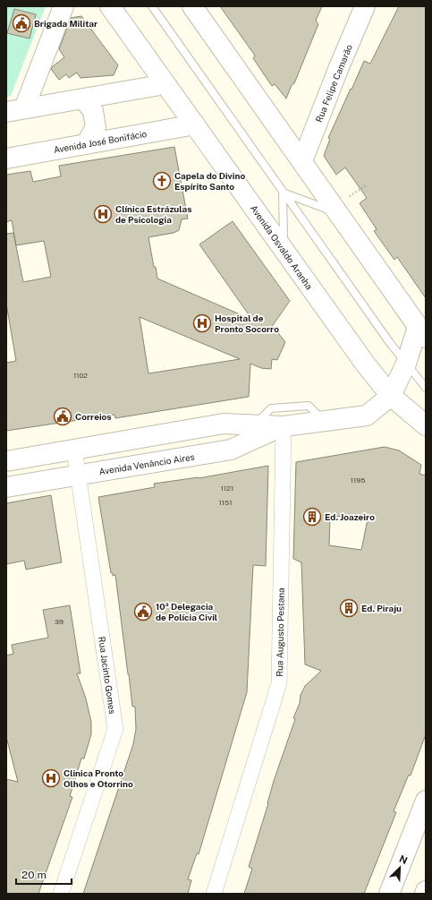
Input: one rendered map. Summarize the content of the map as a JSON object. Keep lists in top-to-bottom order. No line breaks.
{"streets":{"main road":["Rua Felipe Camarão","Avenida José Bonifácio","Avenida Osvaldo Aranha","Avenida Venâncio Aires"],"street":["Rua Augusto Pestana","Rua Jacinto Gomes"]},"crossings":[["Avenida José Bonifácio","Avenida Osvaldo Aranha"],["Avenida Osvaldo Aranha","Avenida Venâncio Aires"],["Avenida Venâncio Aires","Rua Augusto Pestana"],["Avenida Venâncio Aires","Rua Jacinto Gomes"]],"places":{"public building":["Brigada Militar","Correios","10ª Delegacia de Polícia Civil"],"church":["Capela do Divino Espírito Santo"],"hospital":["Clínica Estrázulas de Psicologia","Hospital de Pronto Socorro","Clinica Pronto Olhos e Otorrino"],"building":["Ed. Joazeiro","Ed. Piraju"]},"house_numbers":["1102","1195","1121","1151","39"],"scale_bar":"20 m","north":"top right"}
